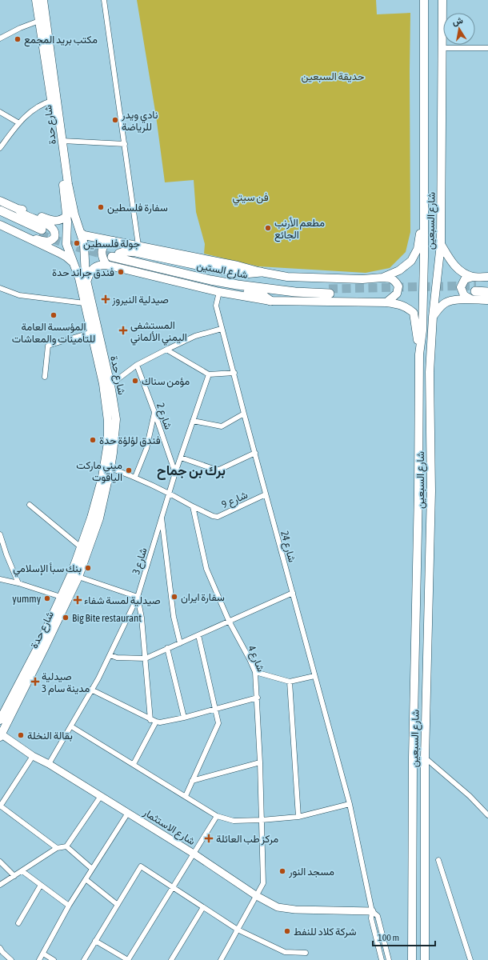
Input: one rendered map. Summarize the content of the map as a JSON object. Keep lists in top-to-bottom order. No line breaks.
{"streets":{"highway":["شارع الستين"],"main road":["شارع حدة","شارع السبعين"],"street":["شارع 2","شارع 9","شارع 24","شارع 3","شارع 4","شارع الاستثمار"]},"crossings":[["شارع حدة","شارع الاستثمار"],["شارع 2","شارع 3"],["شارع 9","شارع 24"],["شارع 9","شارع 4"],["شارع 24","شارع الاستثمار"],["شارع 3","شارع الاستثمار"],["شارع 4","شارع الاستثمار"]],"districts":["برك بن جماح"],"parks":["حديقة السبعين","فن سيتي"],"places":{"other":["مكتب بريد المجمع","نادي ويدر للرياضة","سفارة فلسطين","مطعم الأرنب الجائع","جولة فلسطين","فندق جراند حدة","المؤسسة العامة للتأمينات والمعاشات","مؤمن سناك","فندق لؤلؤة حدة","ميني ماركت الياقوت","بنك سبأ الإسلامي","سفارة ايران","yummy","Big Bite restaurant","بقالة النخلة","مسجد النور","شركة كلاد للنفط"],"health":["صيدلية النيروز","المستشفى اليمني الألماني","صيدلية لمسة شفاء","صيدلية مدينة سام 3","مركز طب العائلة"]},"scale_bar":"100 m","north":"top"}
